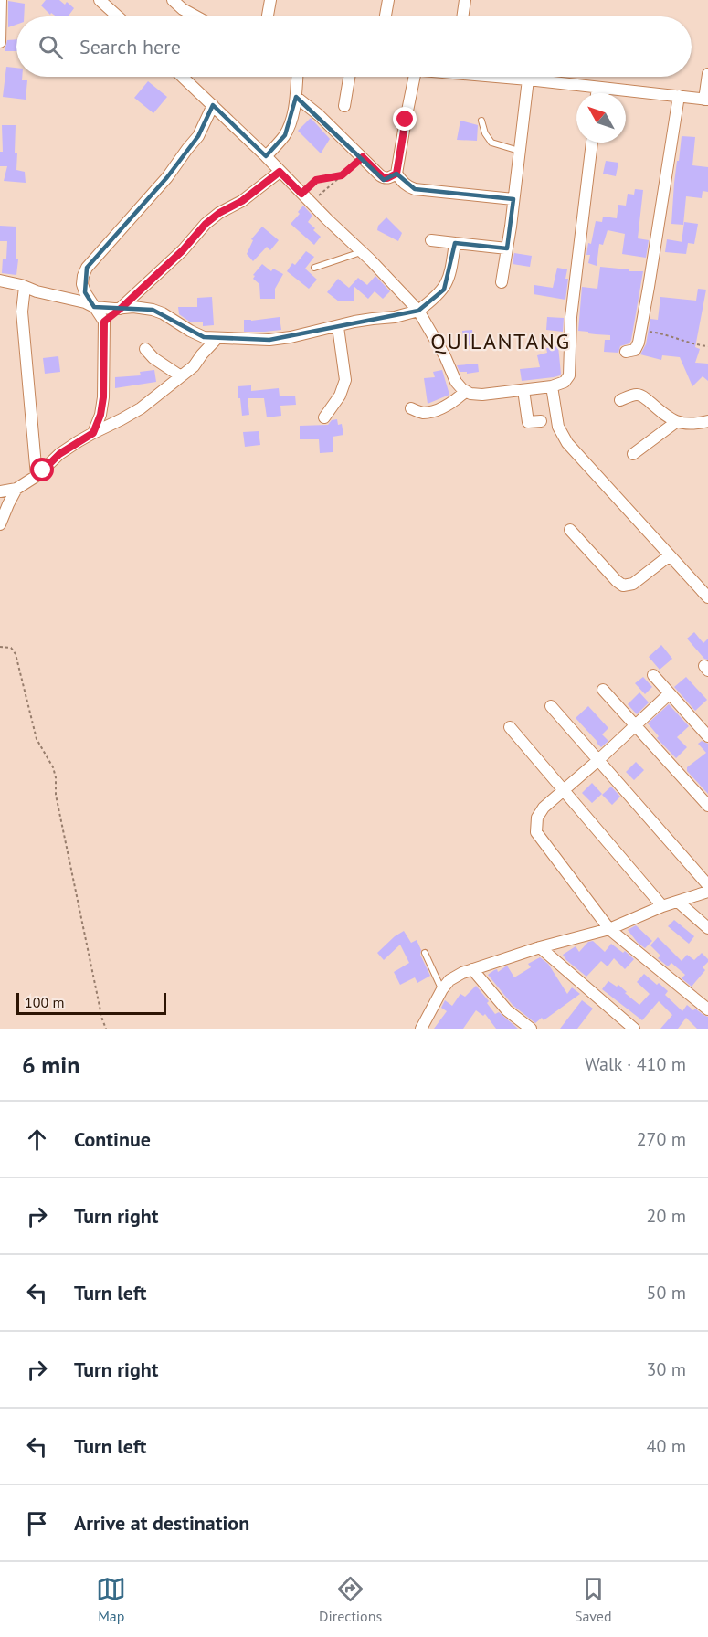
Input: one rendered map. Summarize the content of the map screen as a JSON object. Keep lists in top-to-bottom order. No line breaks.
{"districts":["QUILANTANG"],"scale_bar":"100 m","north":"top left","page":{"search":"Search here","scale":"100 m","heading":["6 min","Walk · 410 m"],"list":[["Continue","270 m"],["Turn right","20 m"],["Turn left","50 m"],["Turn right","30 m"],["Turn left","40 m"],"Arrive at destination"],"nav":["Map","Directions","Saved"]}}
